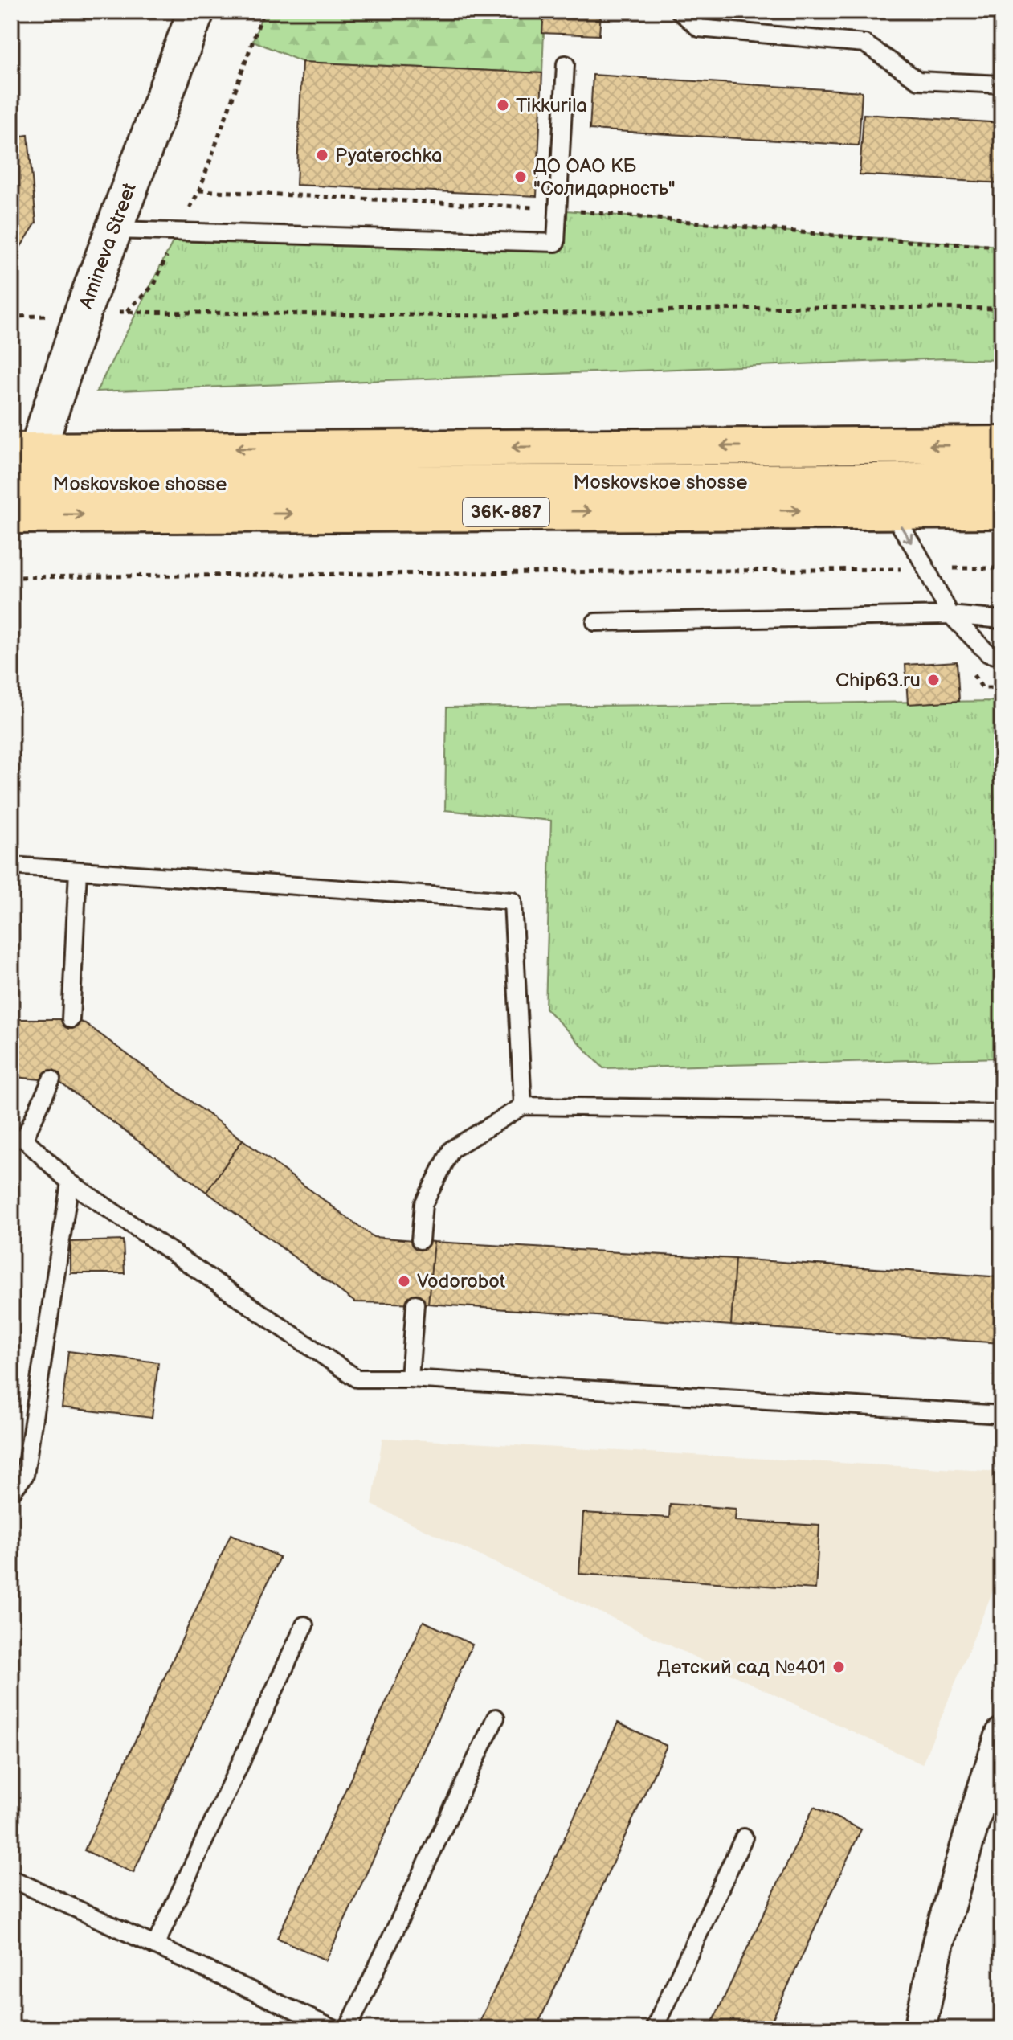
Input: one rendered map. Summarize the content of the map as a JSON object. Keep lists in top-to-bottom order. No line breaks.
{"streets":{"main road":["Moskovskoe shosse","36К-887"],"street":["Amineva Street"]},"crossings":[["Amineva Street","Moskovskoe shosse"]],"places":["Tikkurila","Pyaterochka","ДО ОАО КБ \"Солидарность\"","Chip63.ru","Vodorobot","Детский сад №401"]}
